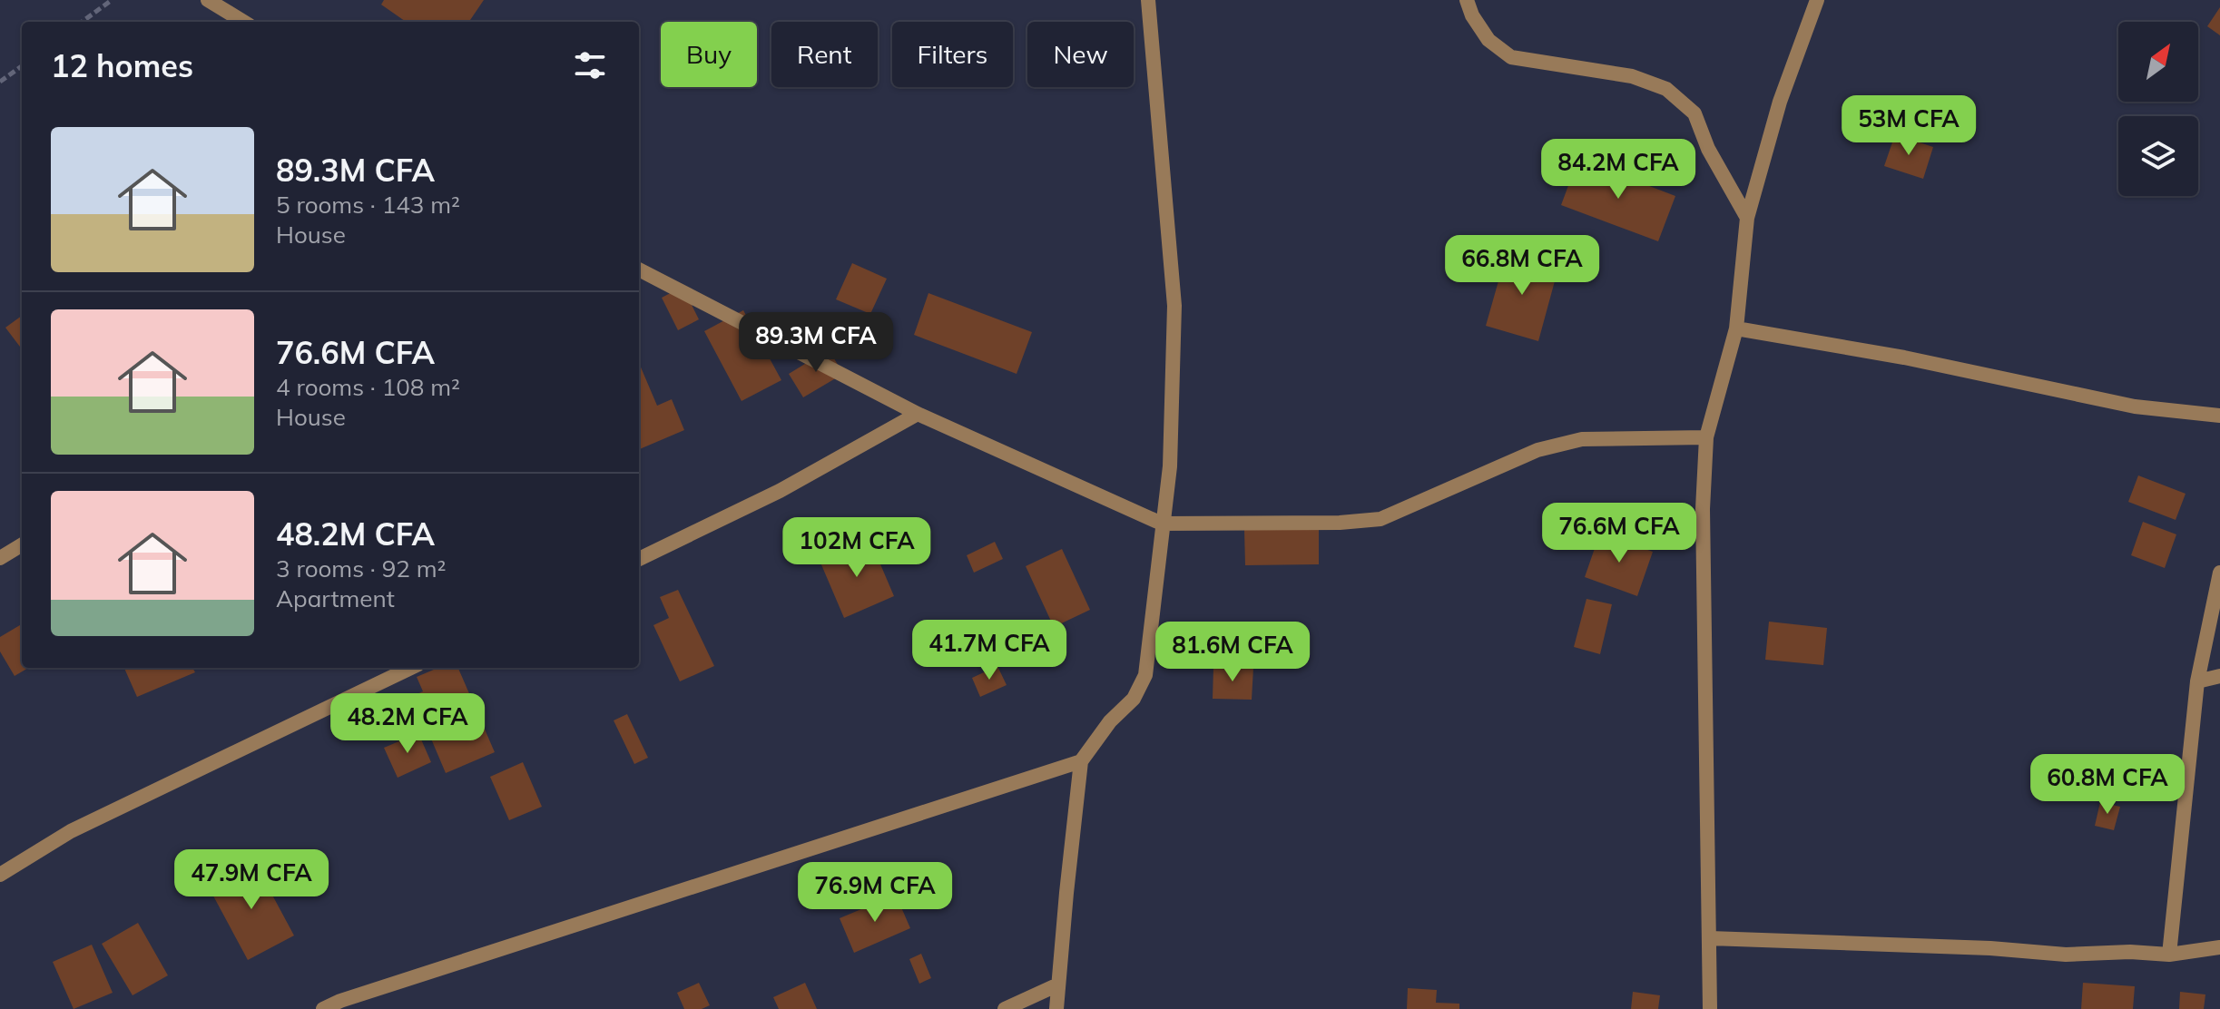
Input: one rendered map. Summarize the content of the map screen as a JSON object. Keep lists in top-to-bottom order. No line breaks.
{"north":"top right","page":{"chip":["Buy","Rent","Filters","New"],"heading":"12 homes","price":["53M CFA","84.2M CFA","66.8M CFA","89.3M CFA","76.6M CFA","102M CFA","41.7M CFA","81.6M CFA","48.2M CFA","60.8M CFA","47.9M CFA","76.9M CFA"],"list":[{"name":"89.3M CFA","note":"5 rooms · 143 m² · House"},{"name":"76.6M CFA","note":"4 rooms · 108 m² · House"},{"name":"48.2M CFA","note":"3 rooms · 92 m² · Apartment"}]}}
